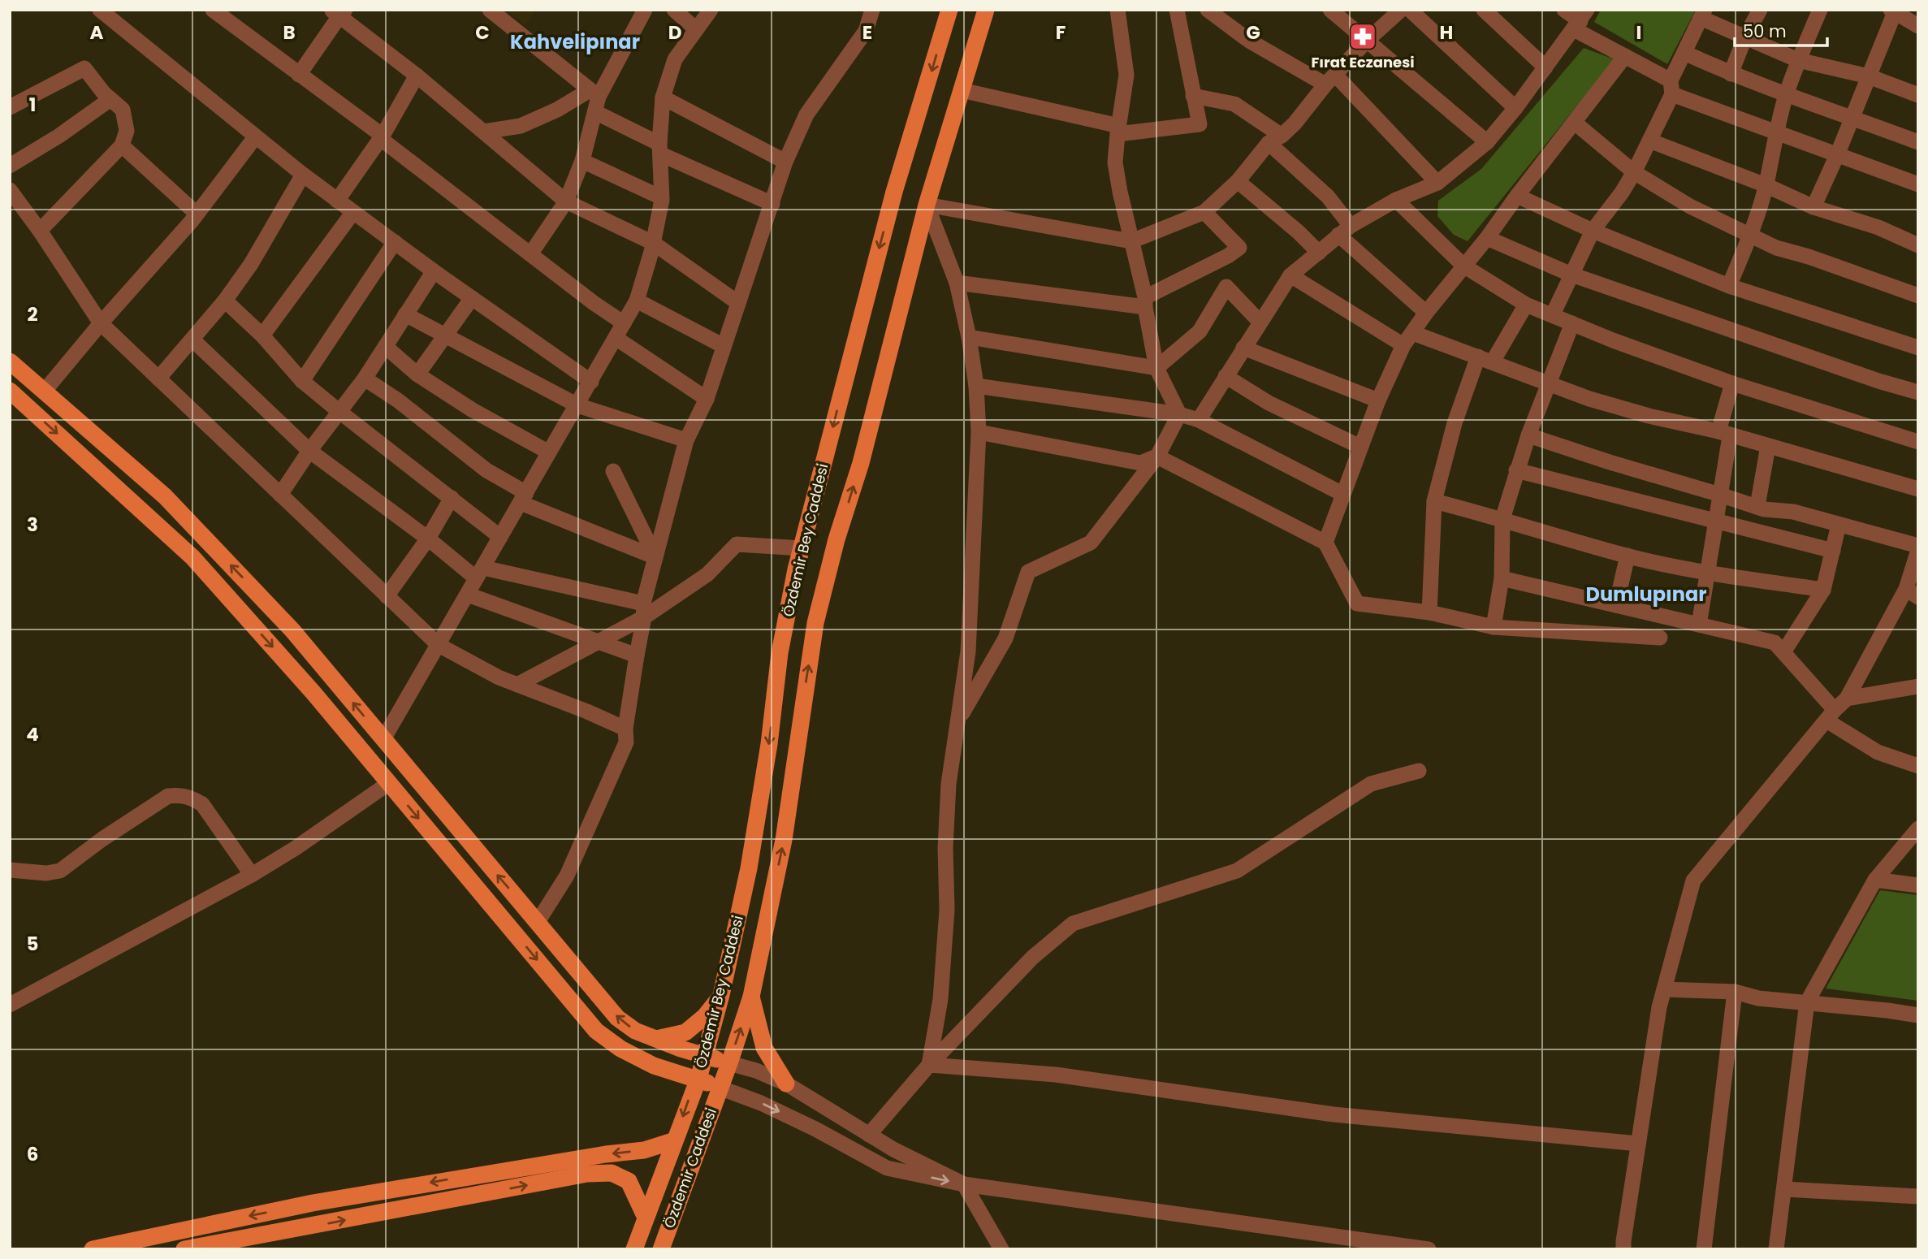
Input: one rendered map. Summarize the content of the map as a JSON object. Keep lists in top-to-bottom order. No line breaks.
{"streets":{"main road":["Özdemir Bey Caddesi","Özdemir Caddesi"]},"crossings":[["Özdemir Bey Caddesi","Özdemir Caddesi"]],"one_way":["Özdemir Bey Caddesi","Özdemir Caddesi"],"districts":["Kahvelipınar","Dumlupınar"],"places":{"pharmacy":["Fırat Eczanesi"]},"scale_bar":"50 m","grid":{"columns":["A","B","C","D","E","F","G","H","I"],"rows":["1","2","3","4","5","6"]}}
